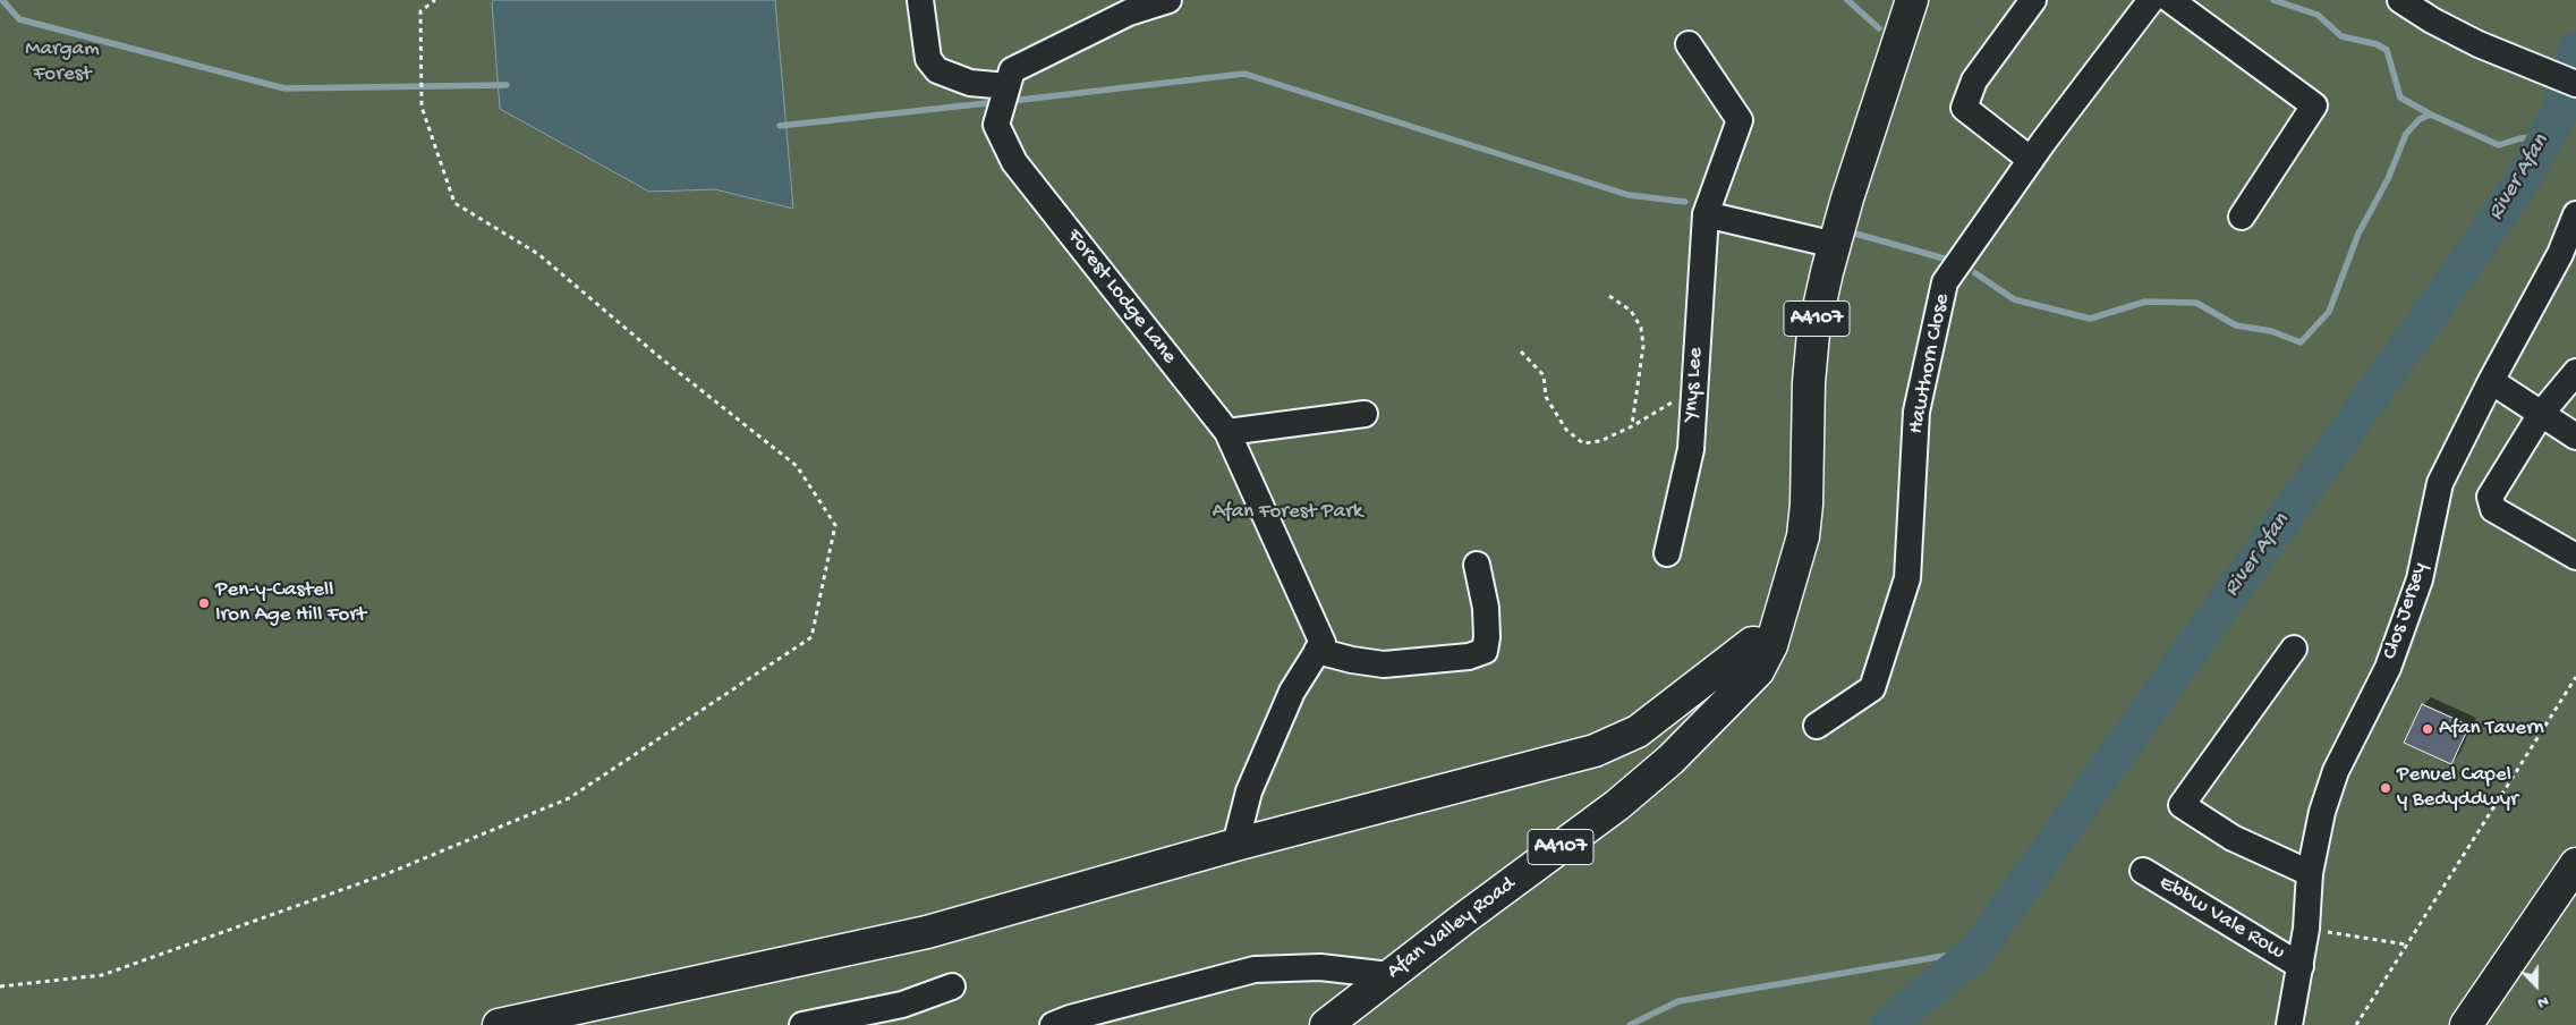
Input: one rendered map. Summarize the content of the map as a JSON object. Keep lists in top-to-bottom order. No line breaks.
{"streets":{"main road":["A4107","Afan Valley Road"],"street":["Forest Lodge Lane","Hawthorn Close","Ynys Lee","Clos Jersey","Ebbw Vale Row"]},"crossings":[["A4107","Afan Valley Road"],["Clos Jersey","Ebbw Vale Row"]],"water":["River Afan"],"parks":["Margam Forest","Afan Forest Park"],"places":["Pen-y-Castell Iron Age Hill Fort","Afan Tavern","Penuel Capel y Bedyddwyr"],"north":"bottom"}
